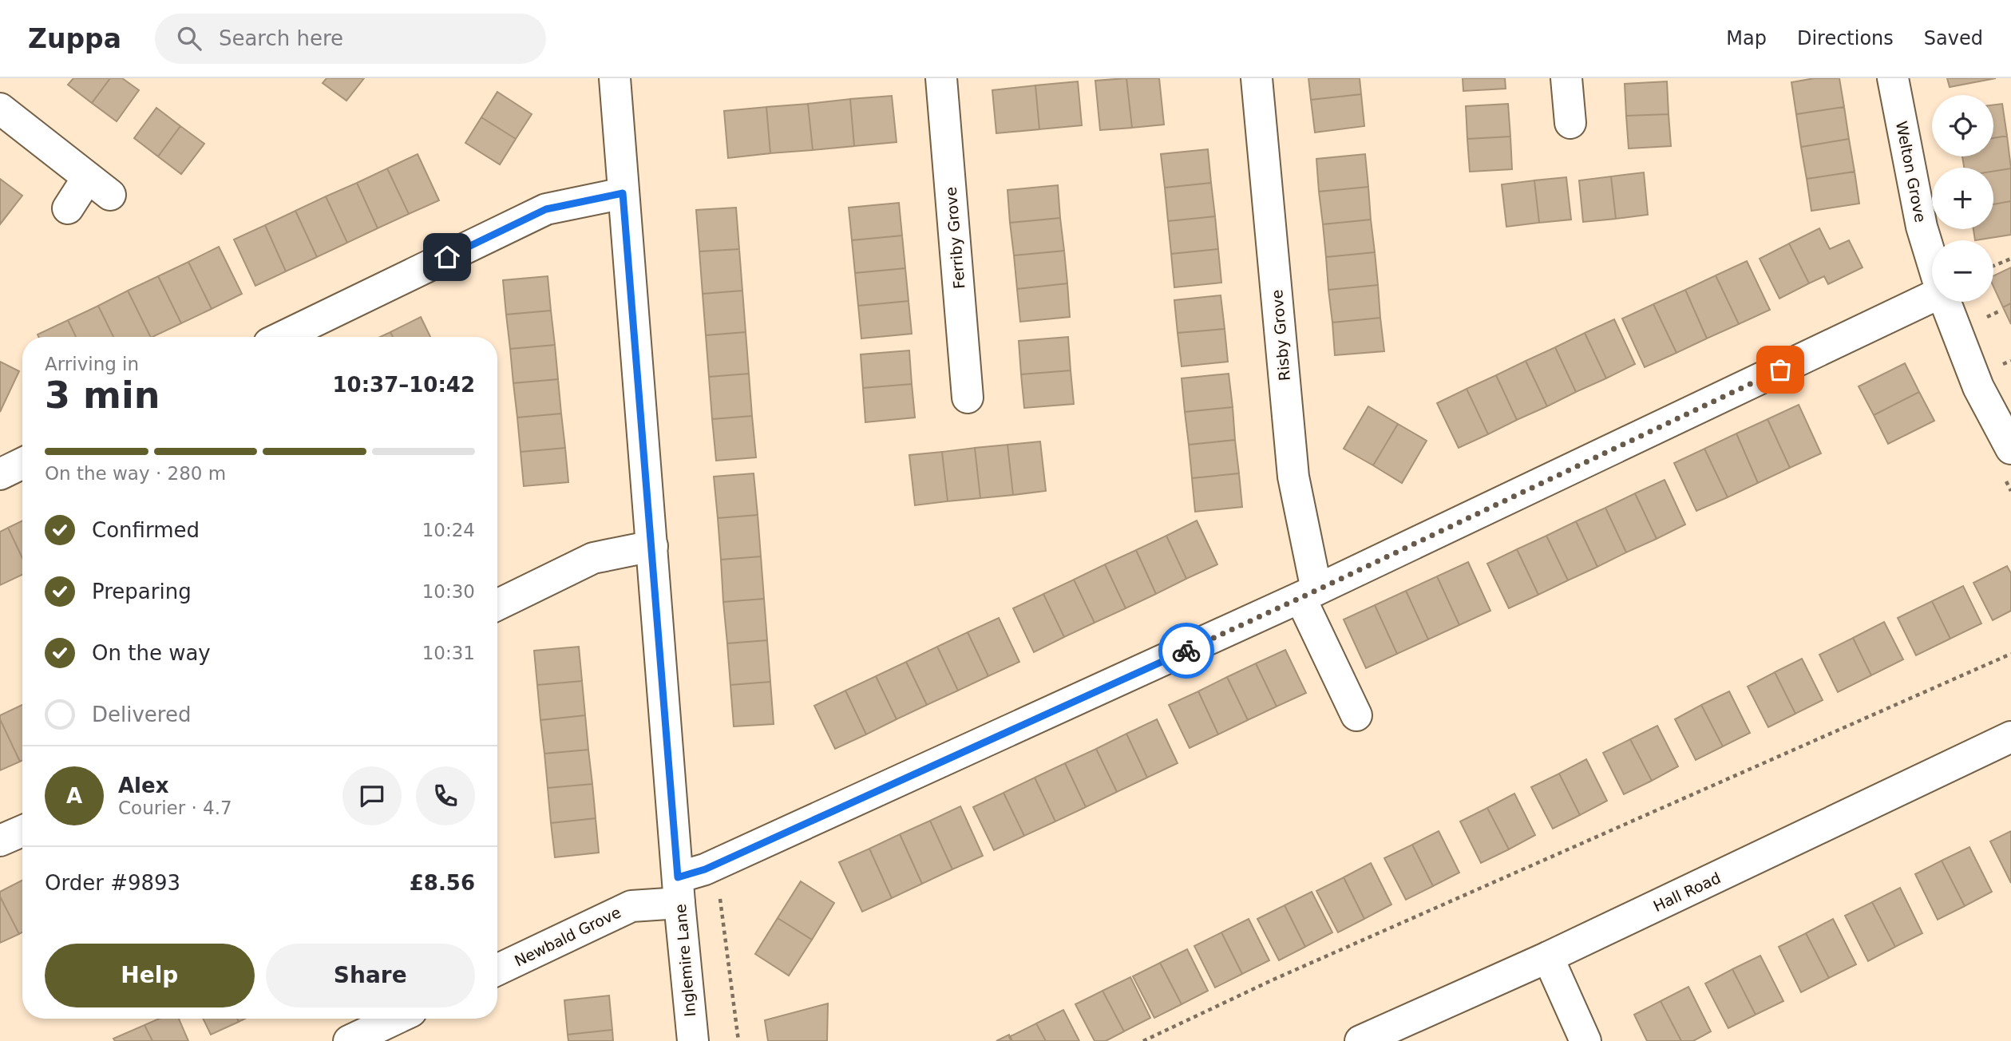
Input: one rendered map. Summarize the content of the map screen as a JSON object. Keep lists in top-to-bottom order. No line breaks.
{"streets":{"street":["Welton Grove","Ferriby Grove","Risby Grove","Hall Road","Newbald Grove","Inglemire Lane"]},"crossings":[["Risby Grove","Newbald Grove"],["Newbald Grove","Inglemire Lane"]],"page":{"header":"Zuppa","search":"Search here","nav":["Map","Directions","Saved"],"map_buttons":["+","−"],"heading":["3 min","Arriving in","10:37–10:42"],"panel":["Alex","Courier · 4.7","Order #9893","£8.56"],"bar":"On the way · 280 m","list":[["Confirmed","10:24"],["Preparing","10:30"],["On the way","10:31"],"Delivered"],"round":"A","buttons":["Help","Share"]}}
